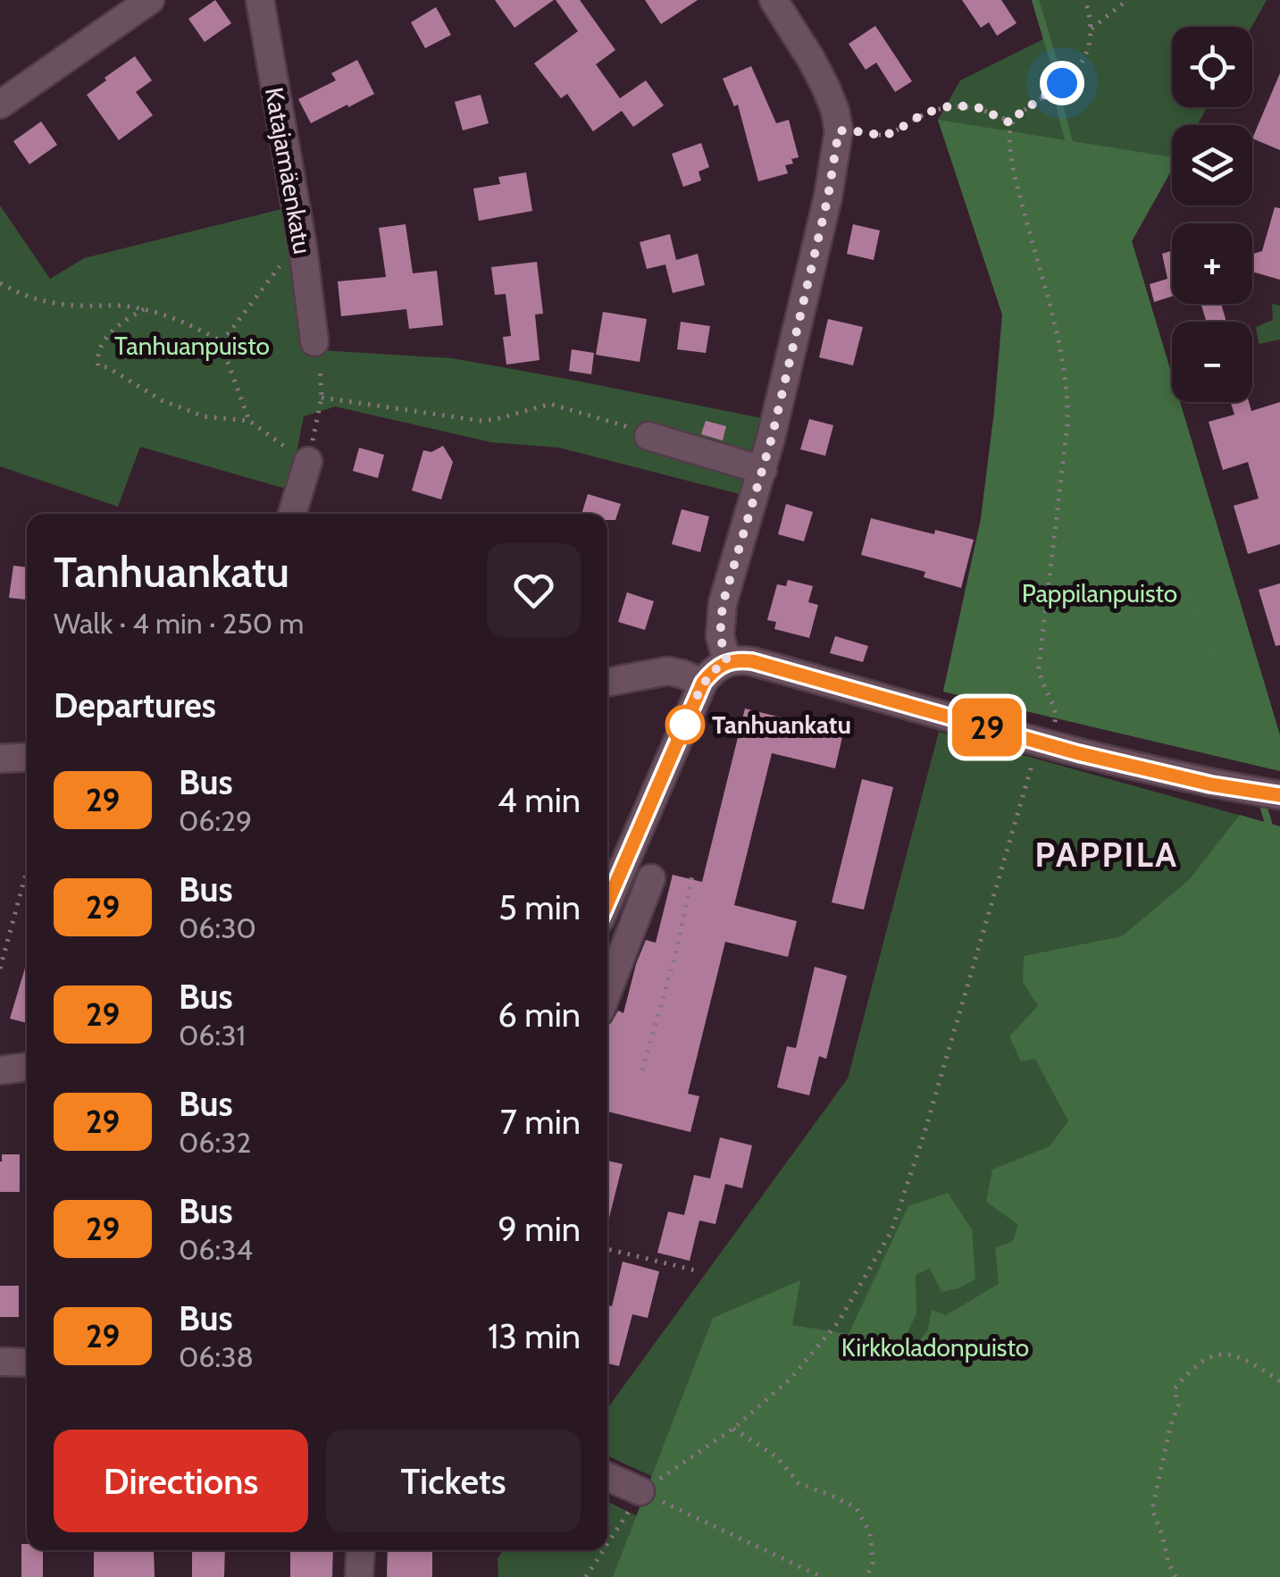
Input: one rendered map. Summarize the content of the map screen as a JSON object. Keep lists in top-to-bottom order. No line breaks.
{"streets":{"street":["Katajamäenkatu"]},"districts":["PAPPILA"],"parks":["Tanhuanpuisto","Pappilanpuisto","Kirkkoladonpuisto"],"places":["Tanhuankatu"],"lines":["bus line 29"],"page":{"on_map":"29","map_buttons":["+","−"],"heading":[["Tanhuankatu","Walk · 4 min · 250 m"],"Departures"],"list":[{"mark":"29","name":"Bus","note":"06:29","value":"4 min"},{"mark":"29","name":"Bus","note":"06:30","value":"5 min"},{"mark":"29","name":"Bus","note":"06:31","value":"6 min"},{"mark":"29","name":"Bus","note":"06:32","value":"7 min"},{"mark":"29","name":"Bus","note":"06:34","value":"9 min"},{"mark":"29","name":"Bus","note":"06:38","value":"13 min"}],"buttons":["Directions","Tickets"]}}
